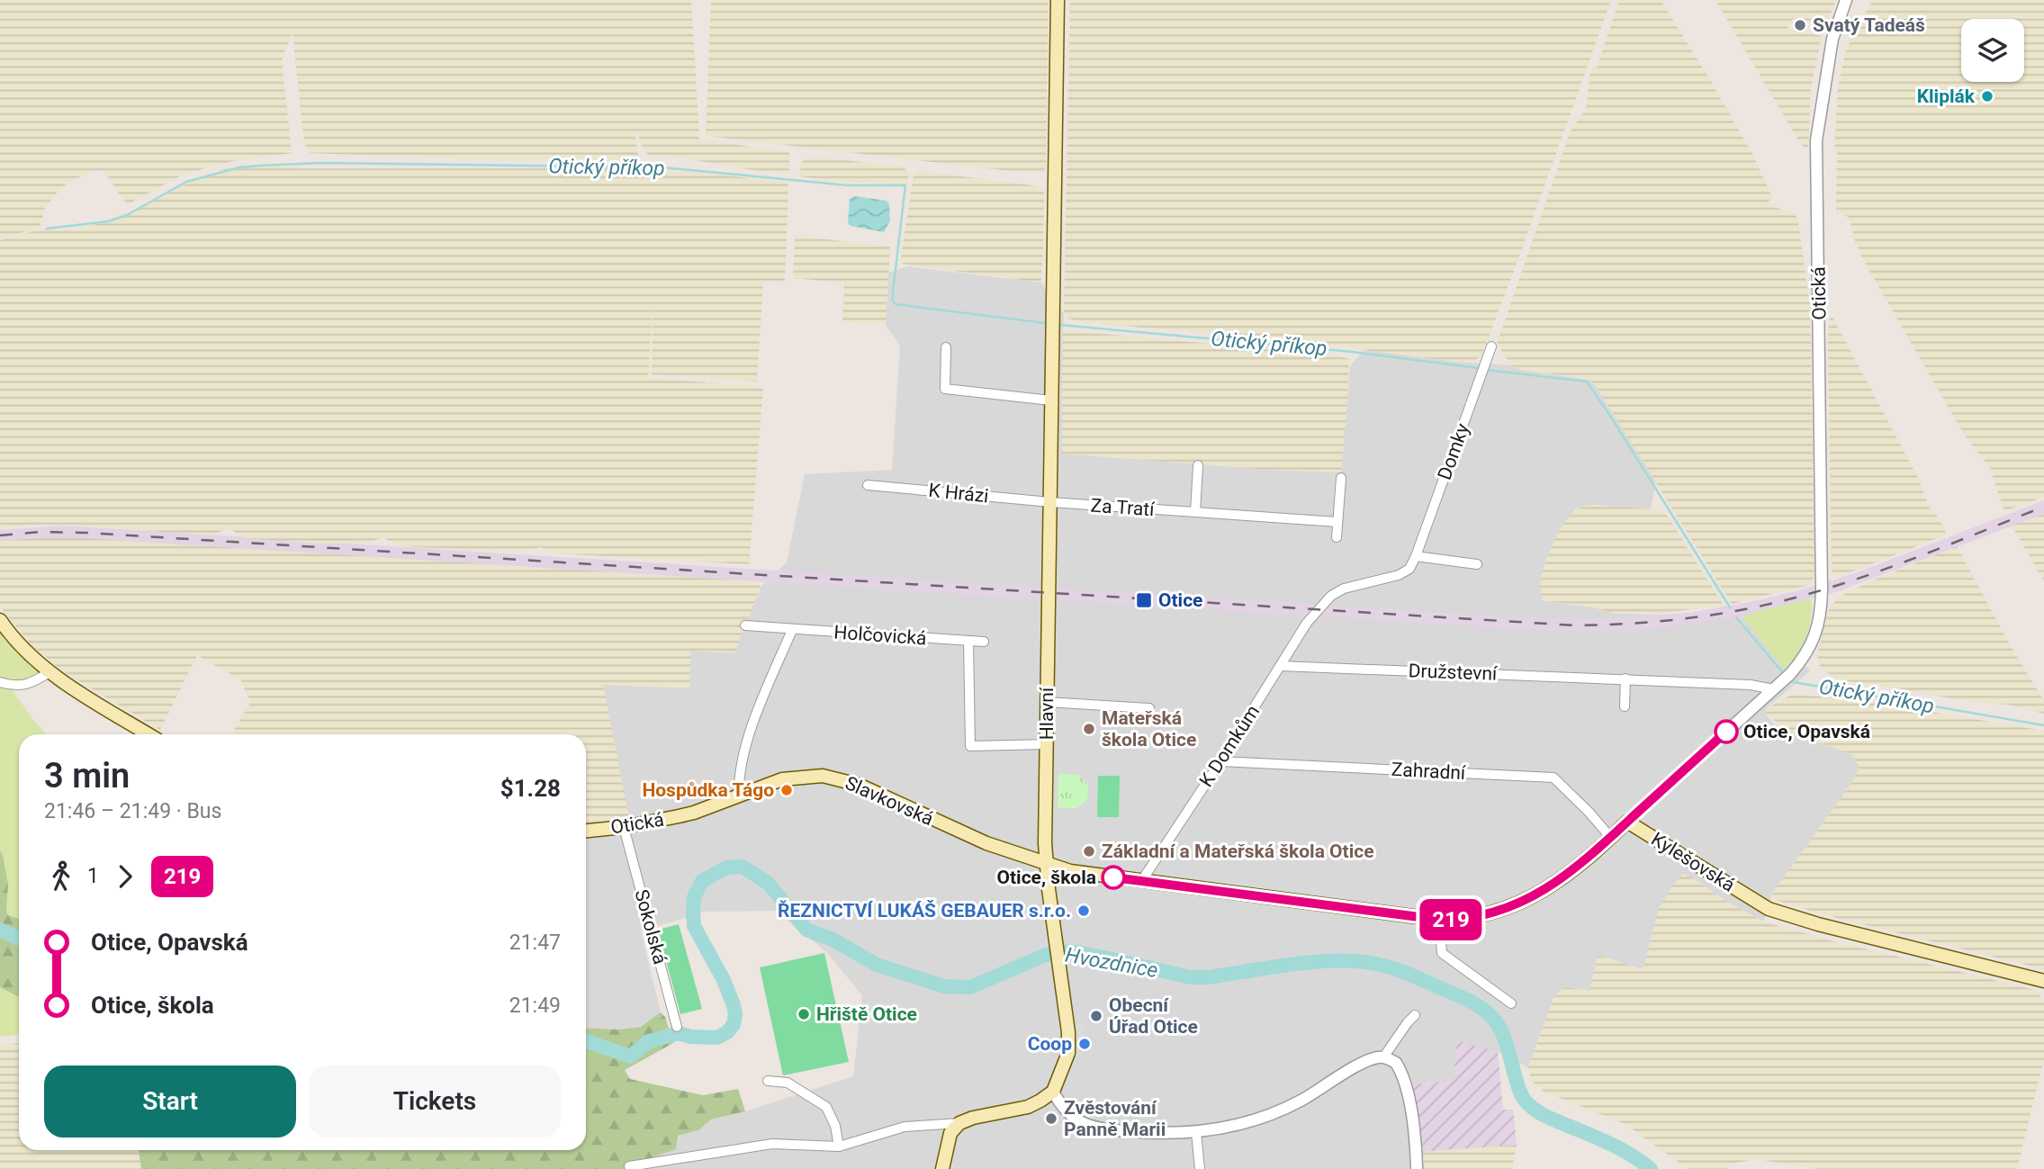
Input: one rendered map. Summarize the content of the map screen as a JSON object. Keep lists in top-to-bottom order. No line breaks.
{"streets":{"main road":["Otická","Hlavní","Slavkovská","Kylešovská"],"street":["Domky","K Hrázi","Za Tratí","Holčovická","Družstevní","K Domkům","Zahradní","Sokolská"]},"crossings":[["Otická","Družstevní"],["Otická","Slavkovská"],["Otická","Kylešovská"],["Otická","Sokolská"],["Domky","K Domkům"],["K Hrázi","Za Tratí"],["K Hrázi","Hlavní"],["Za Tratí","Hlavní"],["Družstevní","K Domkům"],["Hlavní","Slavkovská"],["K Domkům","Zahradní"]],"water":["Otický příkop","Hvozdnice"],"places":{"other":["Svatý Tadeáš","Kliplák","Mateřská škola Otice","Otice, Opavská","Hospůdka Tágo","Základní a Mateřská škola Otice","Otice, škola","ŘEZNICTVÍ LUKÁŠ GEBAUER s.r.o.","Hřiště Otice","Obecní Úřad Otice","Coop","Zvěstování Panně Marii"],"transit":["Otice"]},"lines":["bus line 219"],"page":{"on_map":"219","heading":["3 min","21:46 – 21:49 · Bus","$1.28"],"legs":["1","219"],"list":[{"name":"Otice, Opavská","value":"21:47"},{"name":"Otice, škola","value":"21:49"}],"buttons":["Start","Tickets"]}}
